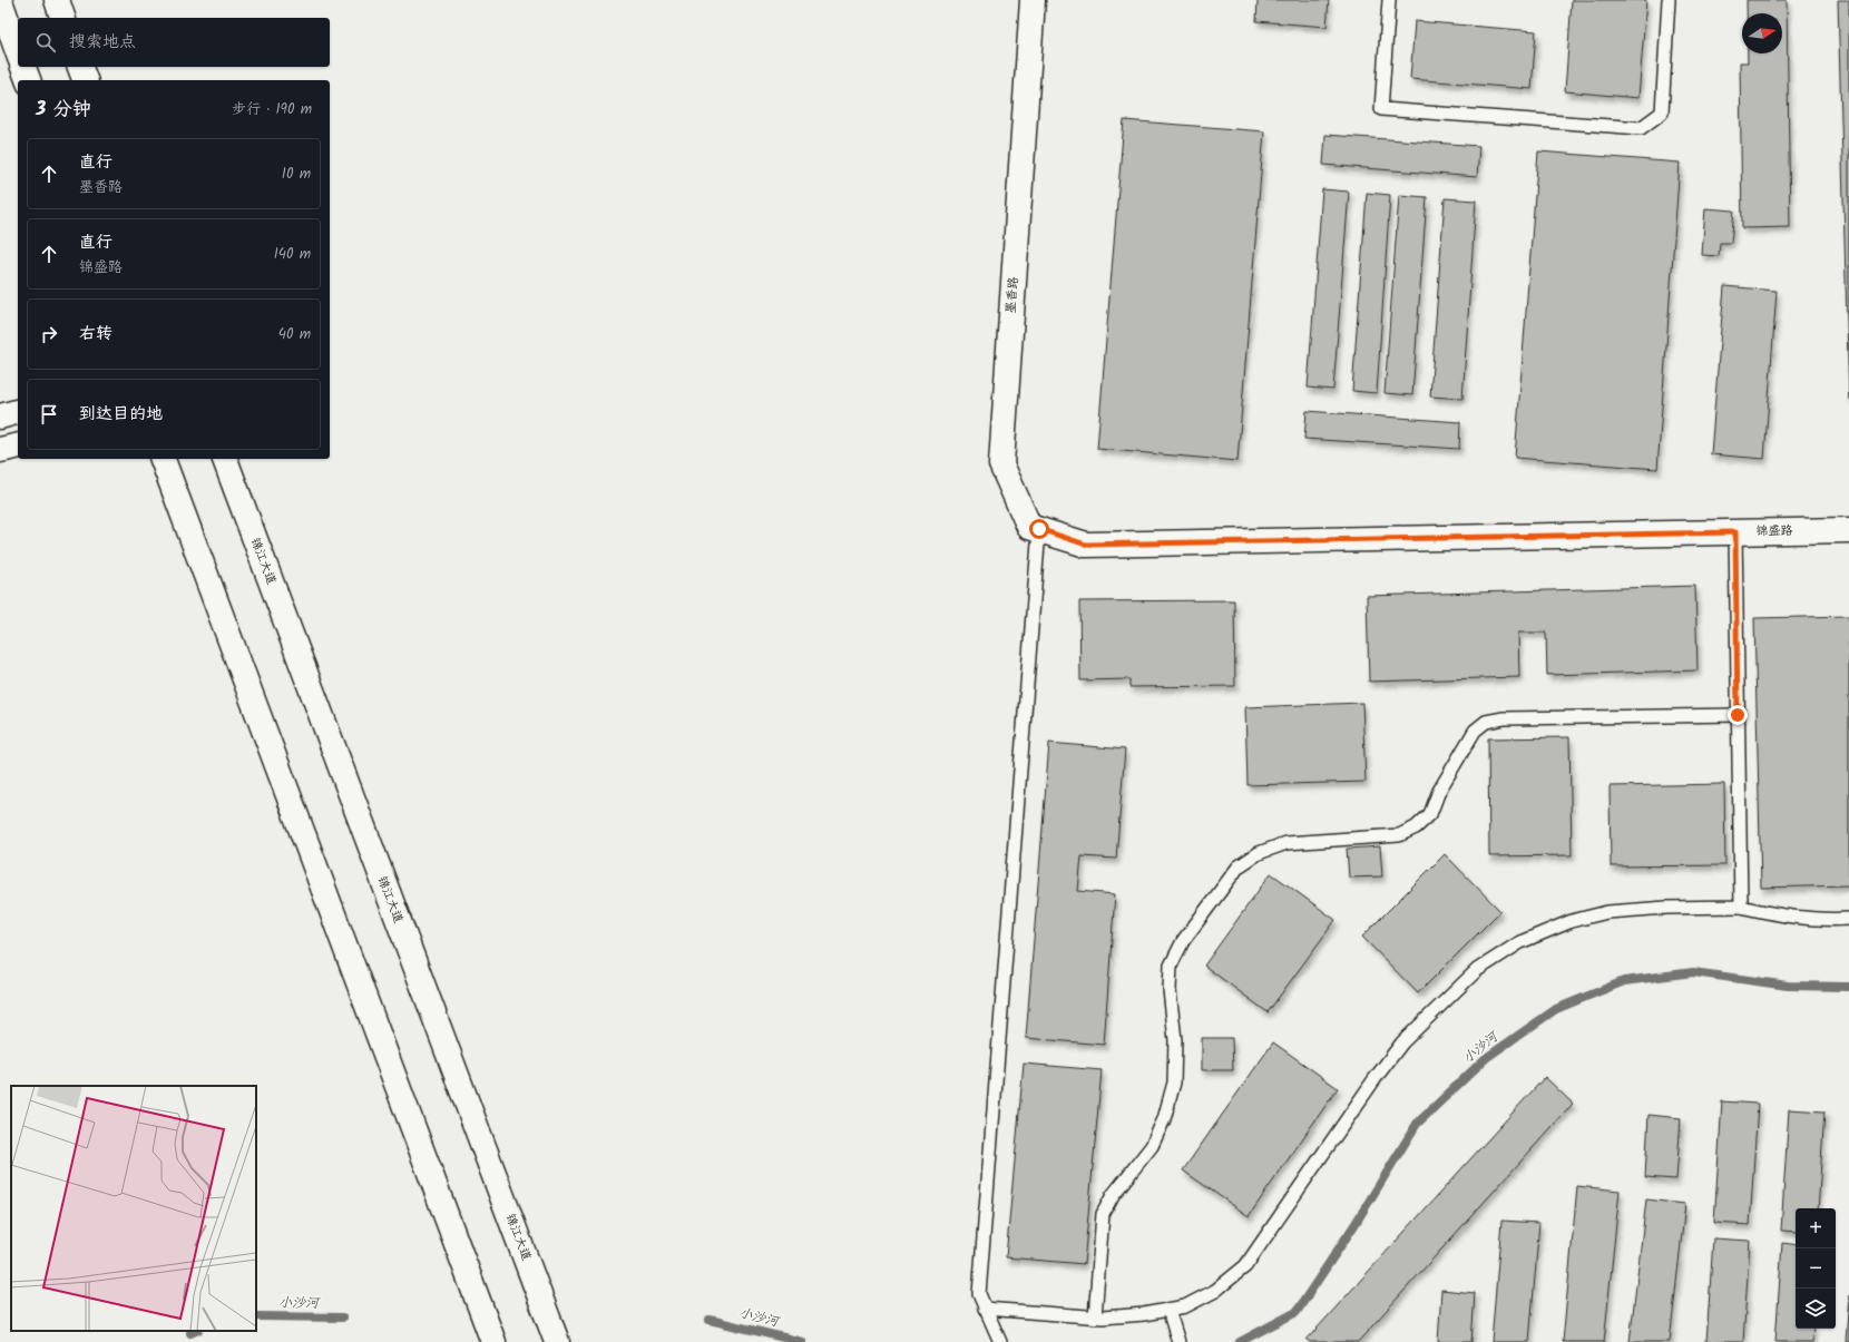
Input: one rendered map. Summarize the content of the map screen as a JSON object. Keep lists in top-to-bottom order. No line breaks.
{"streets":{"main road":["墨香路","锦盛路","锦江大道"]},"crossings":[["墨香路","锦盛路"]],"water":["小沙河"],"north":"right","page":{"search":"搜索地点","heading":["3 分钟","步行 · 190 m"],"list":[["直行","墨香路","10 m"],["直行","锦盛路","140 m"],["右转","40 m"],"到达目的地"],"map_buttons":["+","−"]}}
